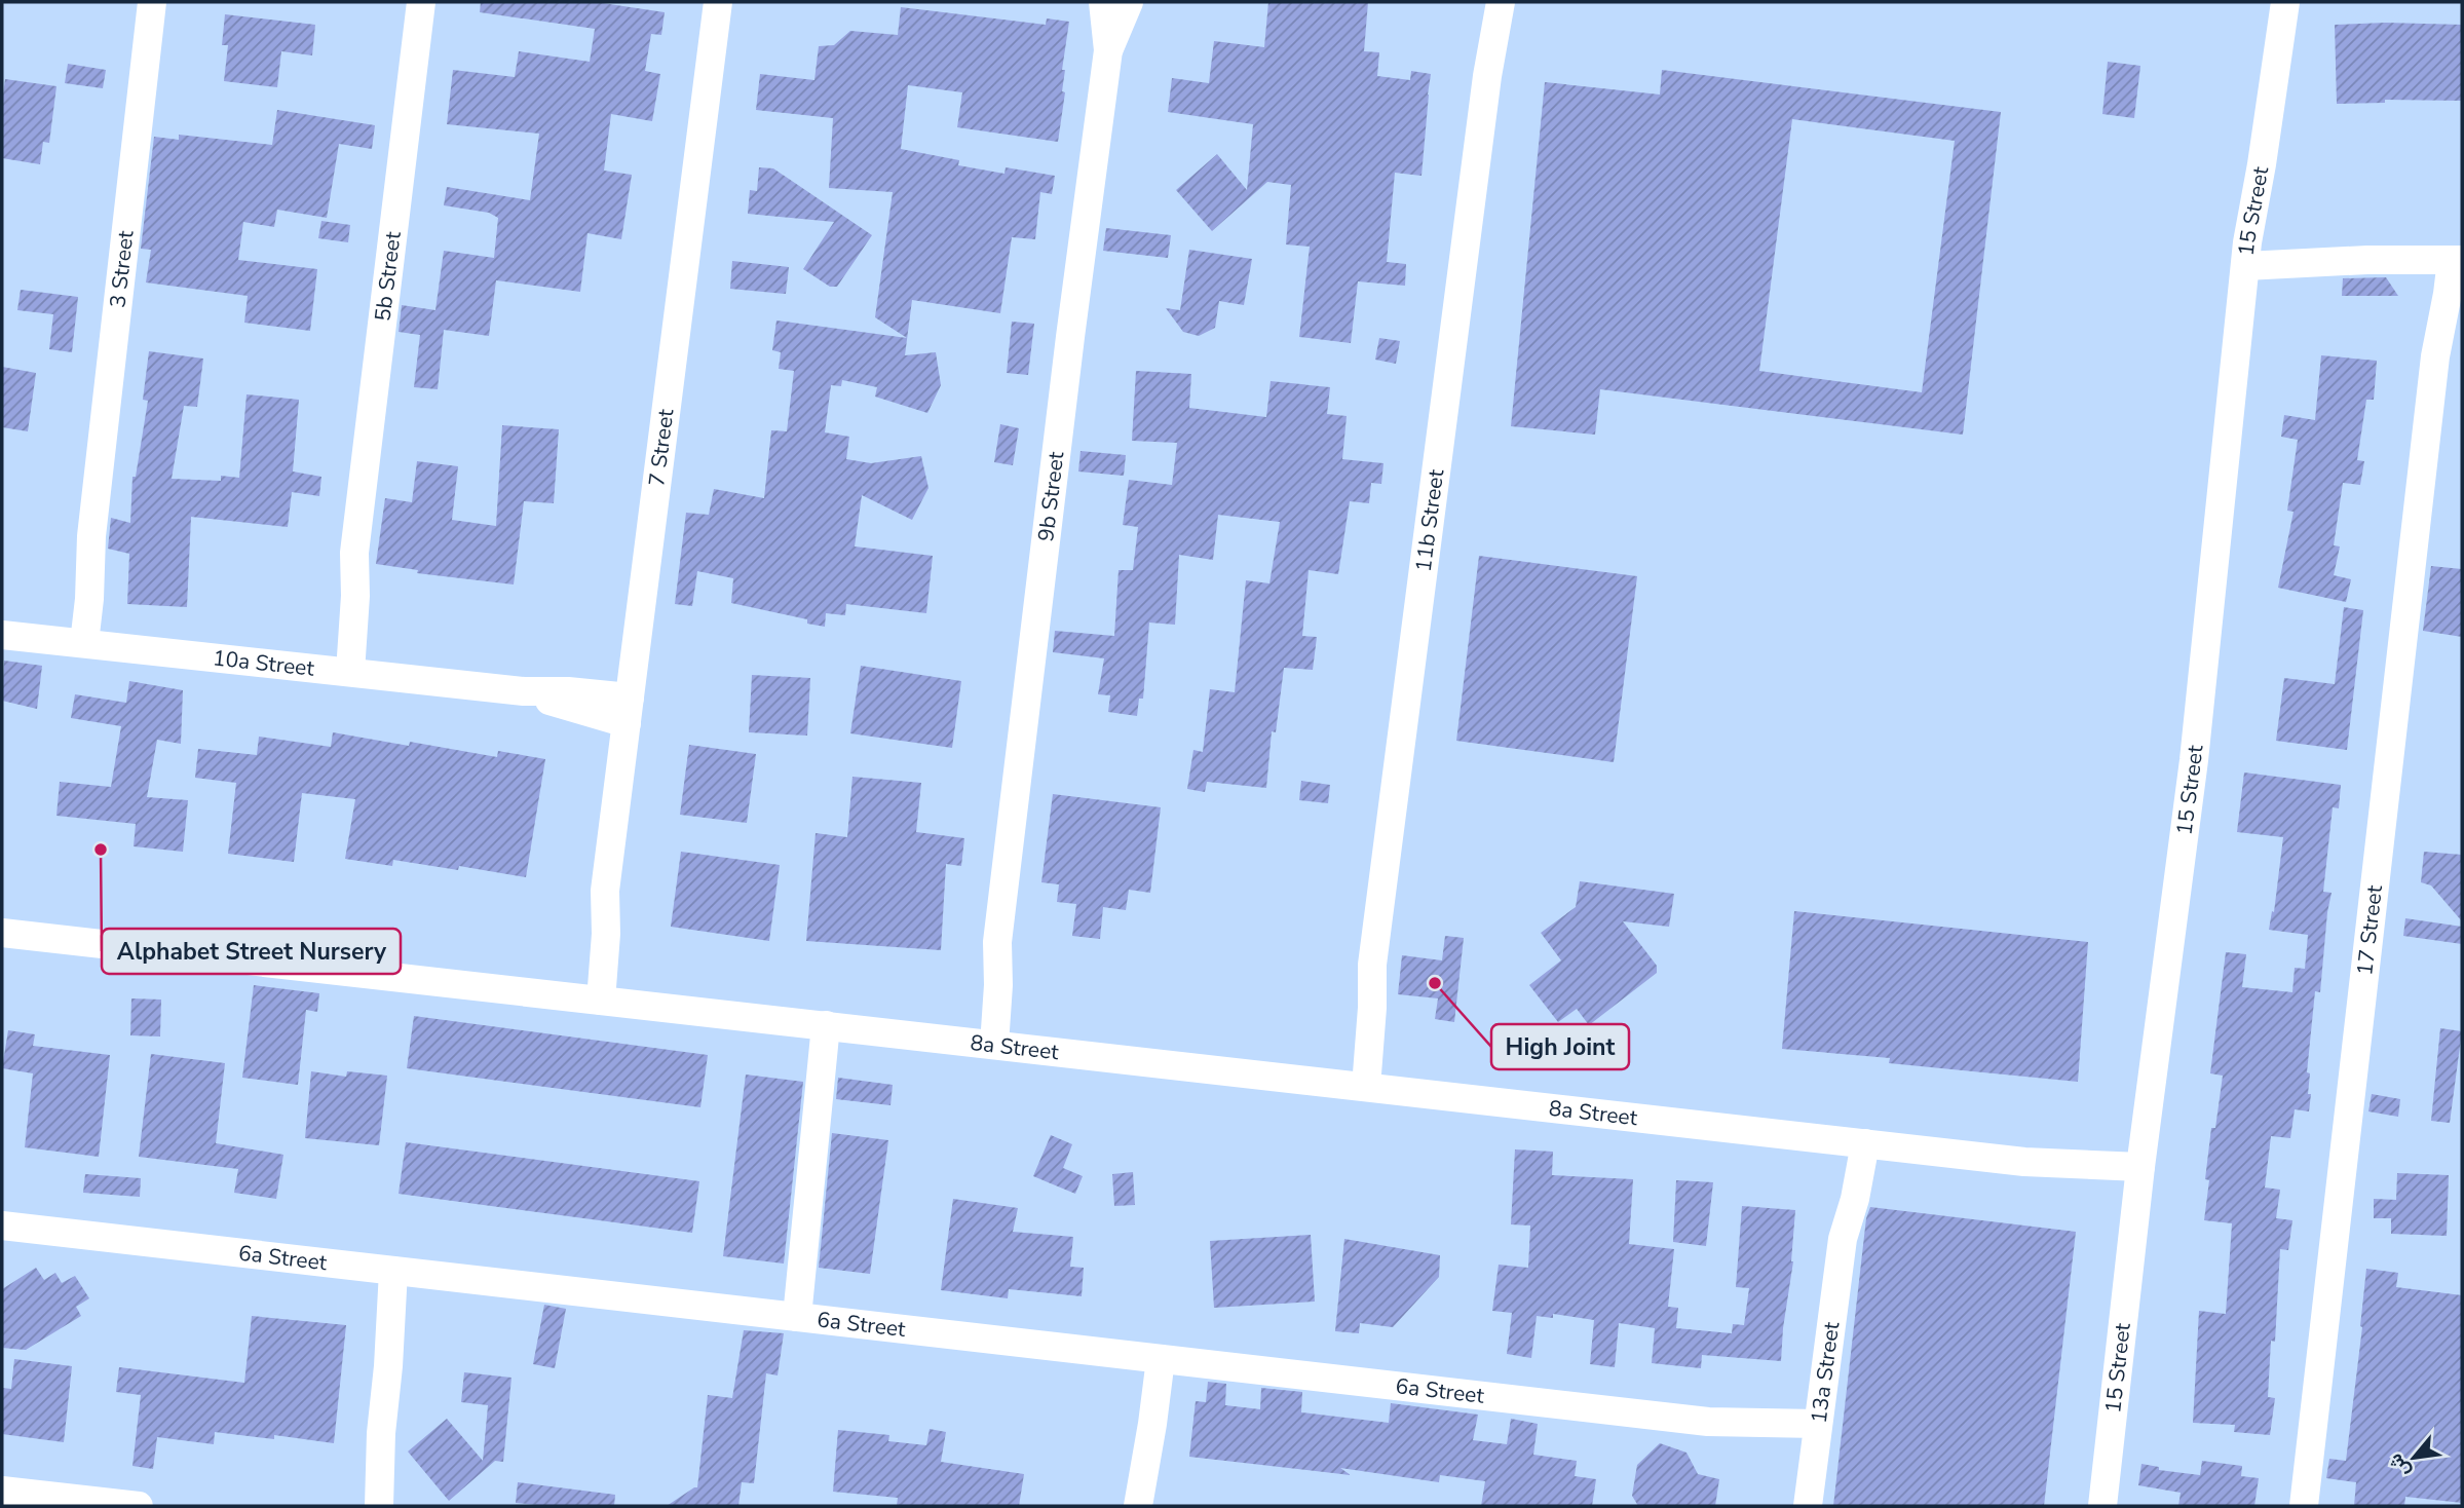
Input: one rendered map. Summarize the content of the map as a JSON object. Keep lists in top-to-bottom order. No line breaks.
{"streets":{"street":["15 Street","3 Street","5b Street","7 Street","9b Street","11b Street","10a Street","17 Street","8a Street","6a Street","13a Street"]},"crossings":[["15 Street","8a Street"],["3 Street","10a Street"],["5b Street","10a Street"],["7 Street","10a Street"],["7 Street","8a Street"],["9b Street","8a Street"],["11b Street","8a Street"],["8a Street","13a Street"],["6a Street","13a Street"]],"places":["Alphabet Street Nursery","High Joint"],"north":"bottom left"}
